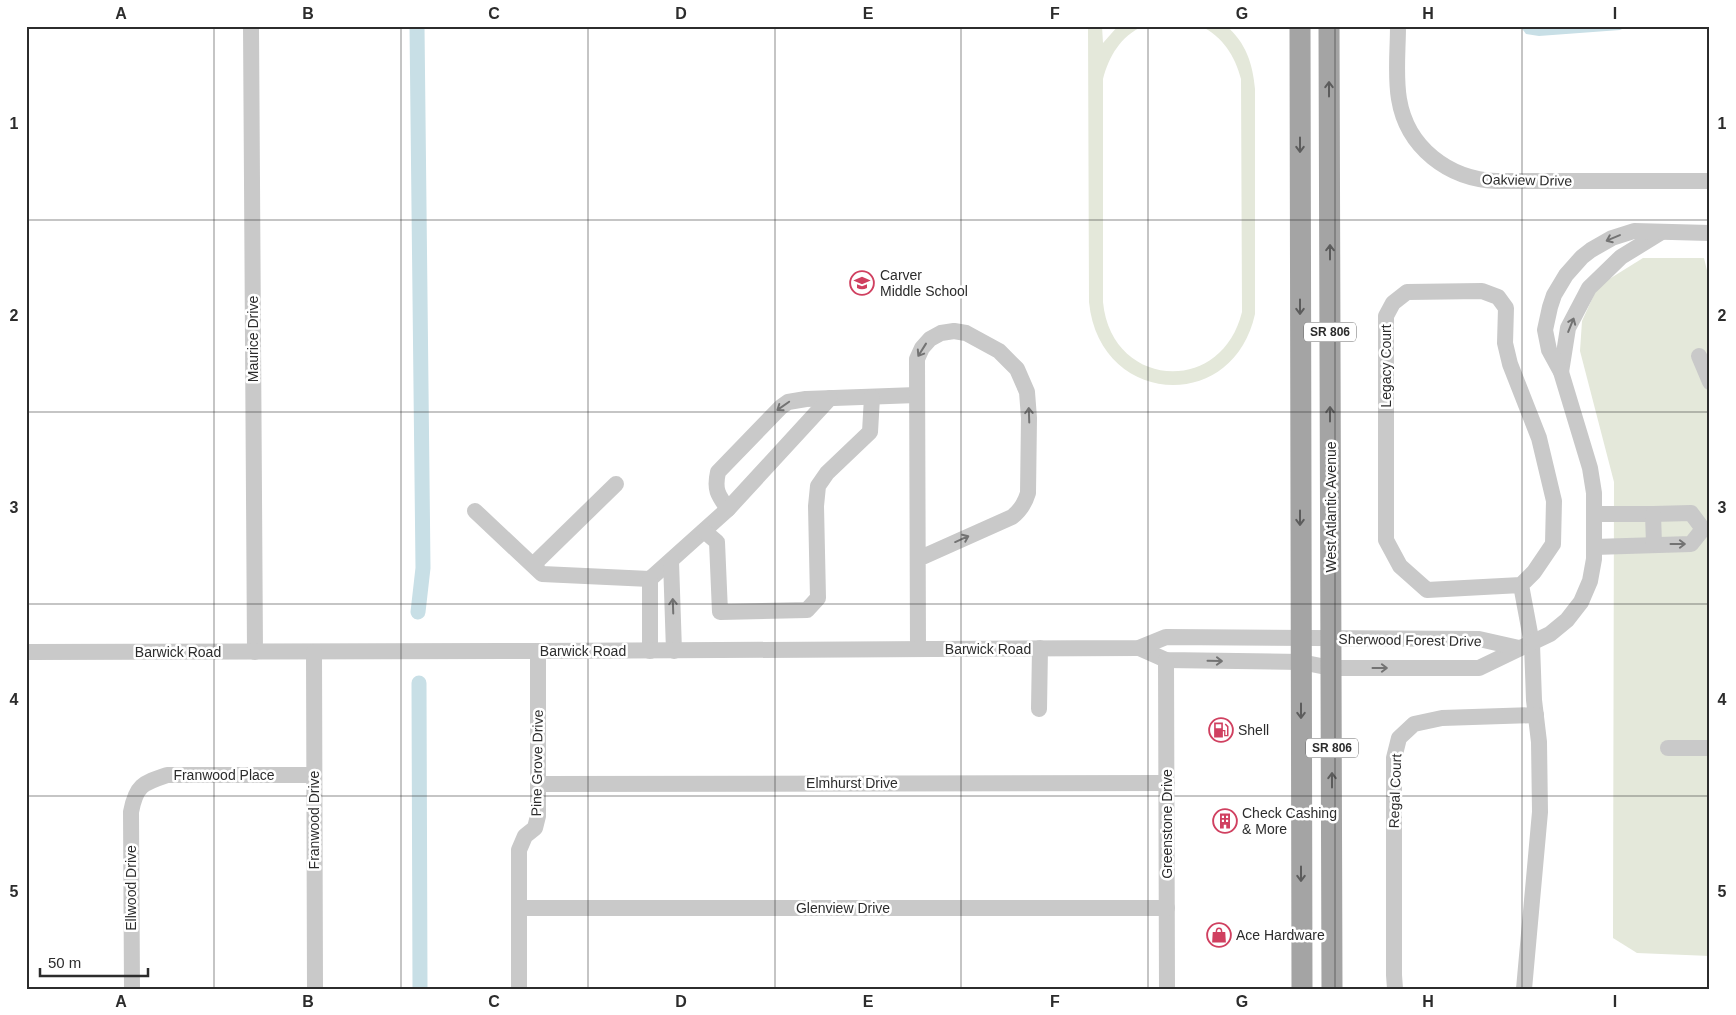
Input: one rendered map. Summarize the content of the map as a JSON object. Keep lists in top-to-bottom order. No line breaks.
{"streets":{"main road":["SR 806","West Atlantic Avenue"],"street":["Oakview Drive","Maurice Drive","Legacy Court","Sherwood Forest Drive","Barwick Road","Pine Grove Drive","Franwood Place","Elmhurst Drive","Regal Court","Franwood Drive","Greenstone Drive","Ellwood Drive","Glenview Drive"]},"crossings":[["SR 806","Barwick Road"],["Maurice Drive","Barwick Road"],["West Atlantic Avenue","Sherwood Forest Drive"],["West Atlantic Avenue","Barwick Road"],["Sherwood Forest Drive","Barwick Road"],["Barwick Road","Pine Grove Drive"],["Barwick Road","Franwood Drive"],["Barwick Road","Greenstone Drive"],["Pine Grove Drive","Elmhurst Drive"],["Pine Grove Drive","Glenview Drive"],["Franwood Place","Franwood Drive"],["Franwood Place","Ellwood Drive"],["Elmhurst Drive","Greenstone Drive"],["Greenstone Drive","Glenview Drive"]],"places":{"school or university":["Carver Middle School"],"fuel station":["Shell"],"building":["Check Cashing & More"],"shop":["Ace Hardware"]},"scale_bar":"50 m","grid":{"columns":["A","B","C","D","E","F","G","H","I"],"rows":["1","2","3","4","5"]}}
